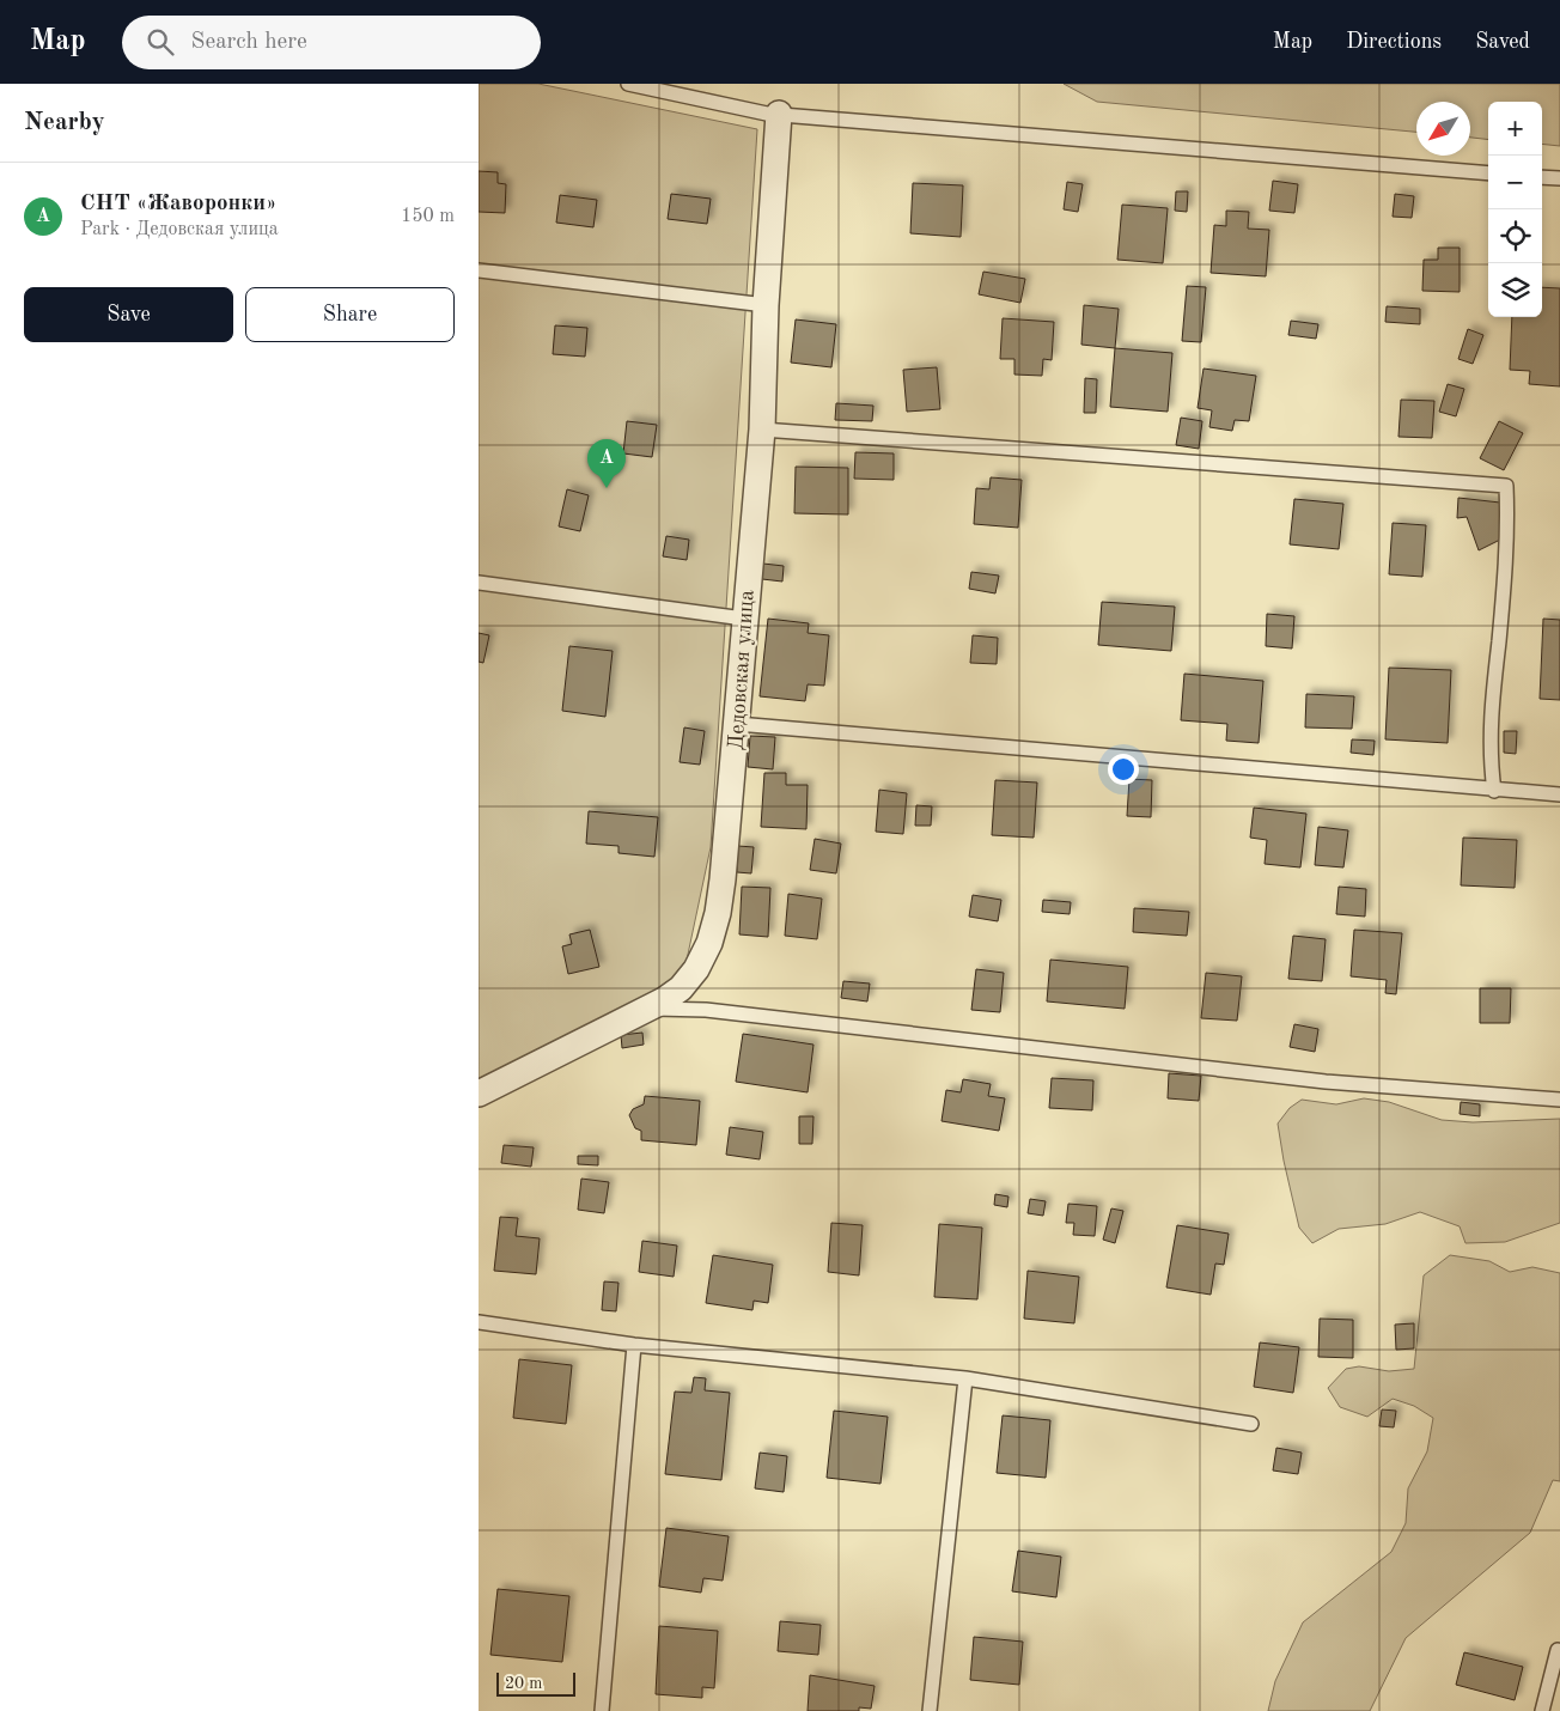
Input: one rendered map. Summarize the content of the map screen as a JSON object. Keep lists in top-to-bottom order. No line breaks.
{"streets":{"street":["Дедовская улица"]},"scale_bar":"20 m","north":"bottom left","page":{"header":"Map","search":"Search here","nav":["Map","Directions","Saved"],"heading":"Nearby","map_buttons":["+","−"],"list":[{"mark":"A","name":"СНТ «Жаворонки»","note":"Park · Дедовская улица","value":"150 m"}],"buttons":["Save","Share"],"pins":"A","scale":"20 m"}}
